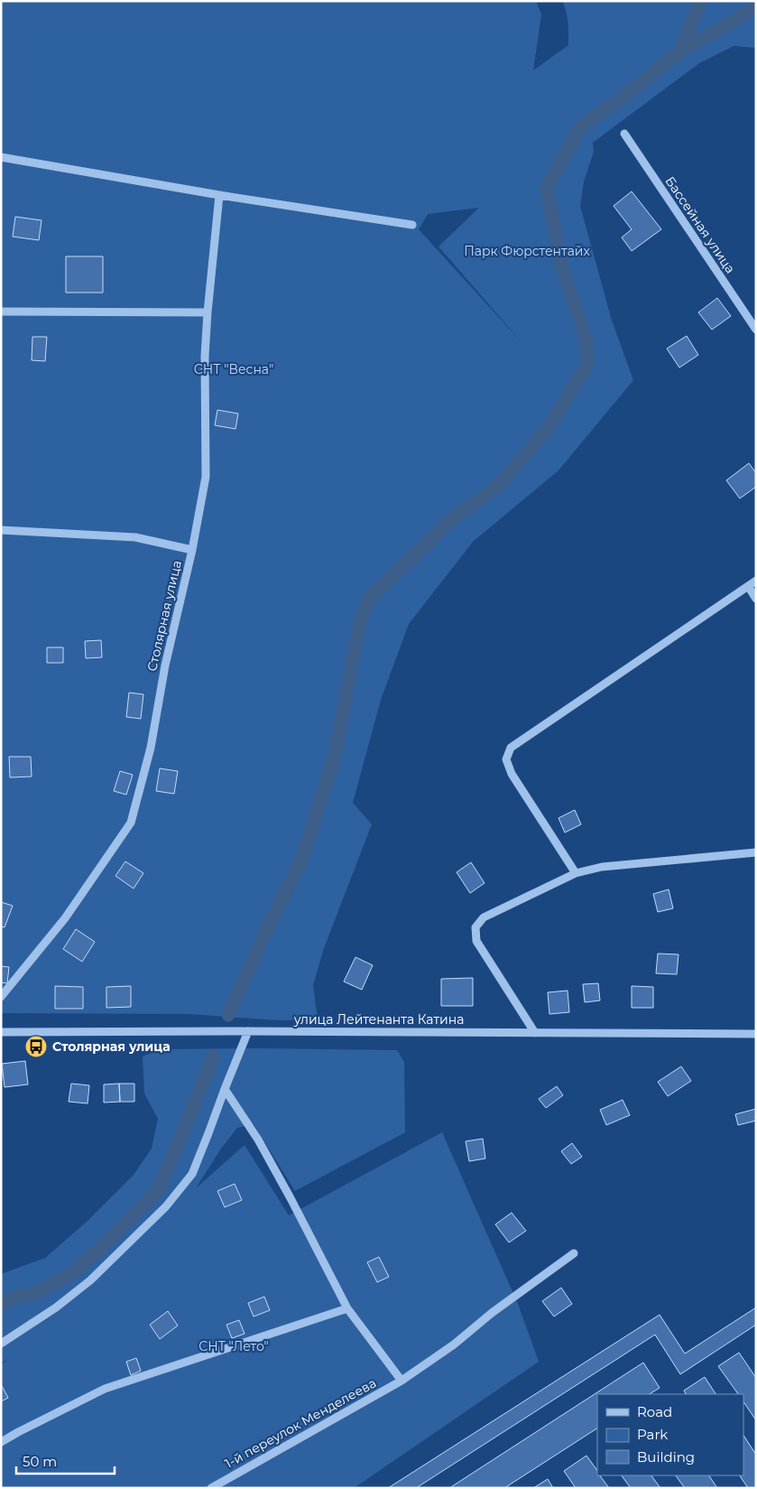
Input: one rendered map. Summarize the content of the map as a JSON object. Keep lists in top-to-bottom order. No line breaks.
{"streets":{"street":["Бассейная улица","Столярная улица","улица Лейтенанта Катина","1-й переулок Менделеева"]},"parks":["Парк Фюрстентайх","СНТ \"Весна\"","СНТ \"Лето\""],"places":{"bus stop":["Столярная улица"]},"legend":["Road","Park","Building"],"scale_bar":"50 m"}
